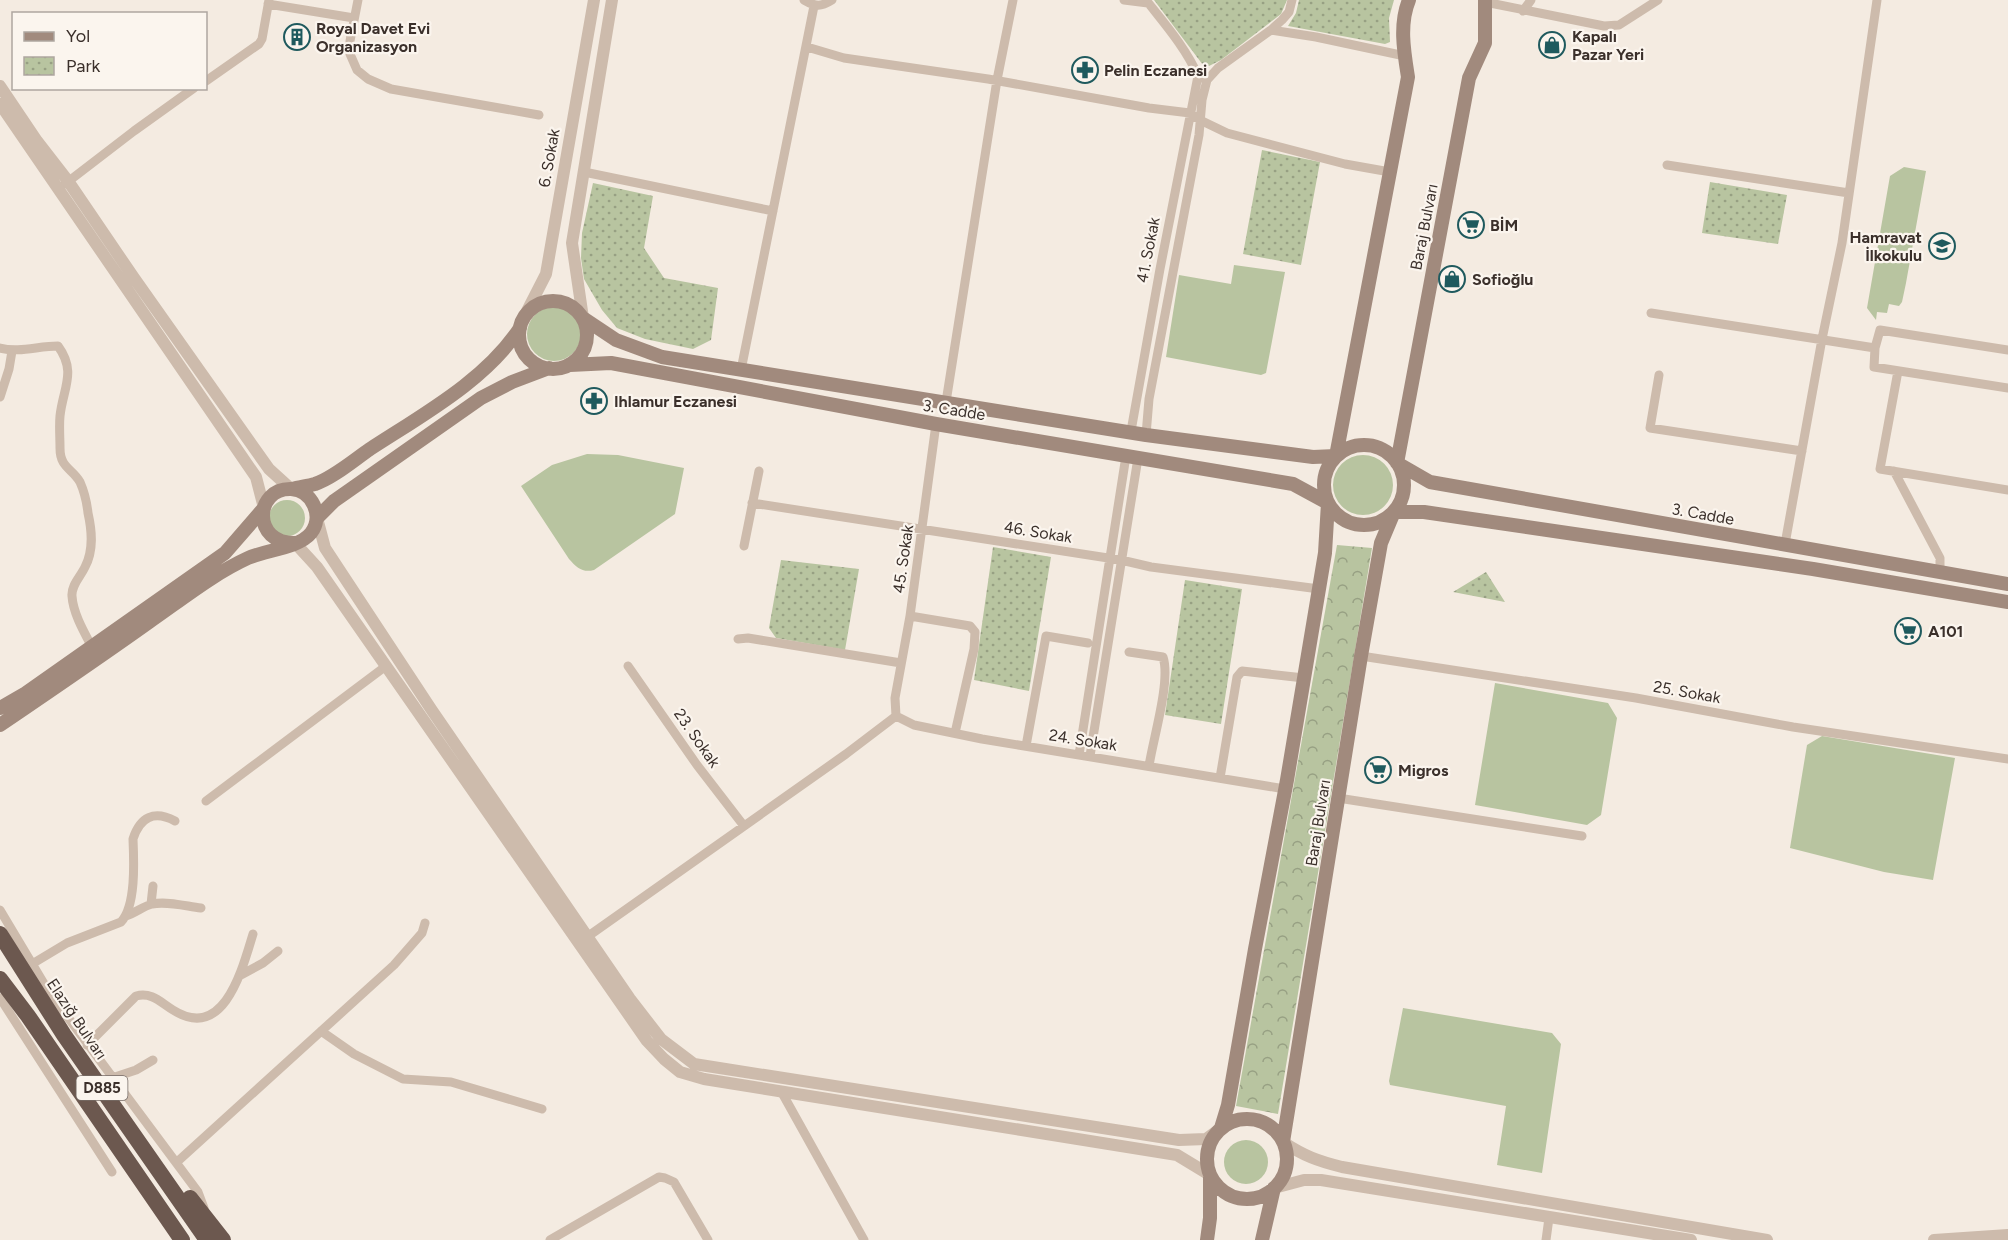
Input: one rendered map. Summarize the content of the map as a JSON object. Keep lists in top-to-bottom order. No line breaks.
{"streets":{"highway":["Elazığ Bulvarı","D885"],"main road":["Baraj Bulvarı","3. Cadde"],"street":["6. Sokak","41. Sokak","46. Sokak","45. Sokak","25. Sokak","23. Sokak","24. Sokak"]},"crossings":[["6. Sokak","3. Cadde"],["Baraj Bulvarı","3. Cadde"],["Baraj Bulvarı","25. Sokak"],["41. Sokak","3. Cadde"],["3. Cadde","45. Sokak"],["46. Sokak","45. Sokak"],["45. Sokak","24. Sokak"]],"places":{"building":["Royal Davet Evi Organizasyon"],"shop":["Kapalı Pazar Yeri","Sofioğlu"],"pharmacy":["Pelin Eczanesi","Ihlamur Eczanesi"],"supermarket":["BİM","A101","Migros"],"school or university":["Hamravat İlkokulu"]},"legend":["Yol","Park"]}
